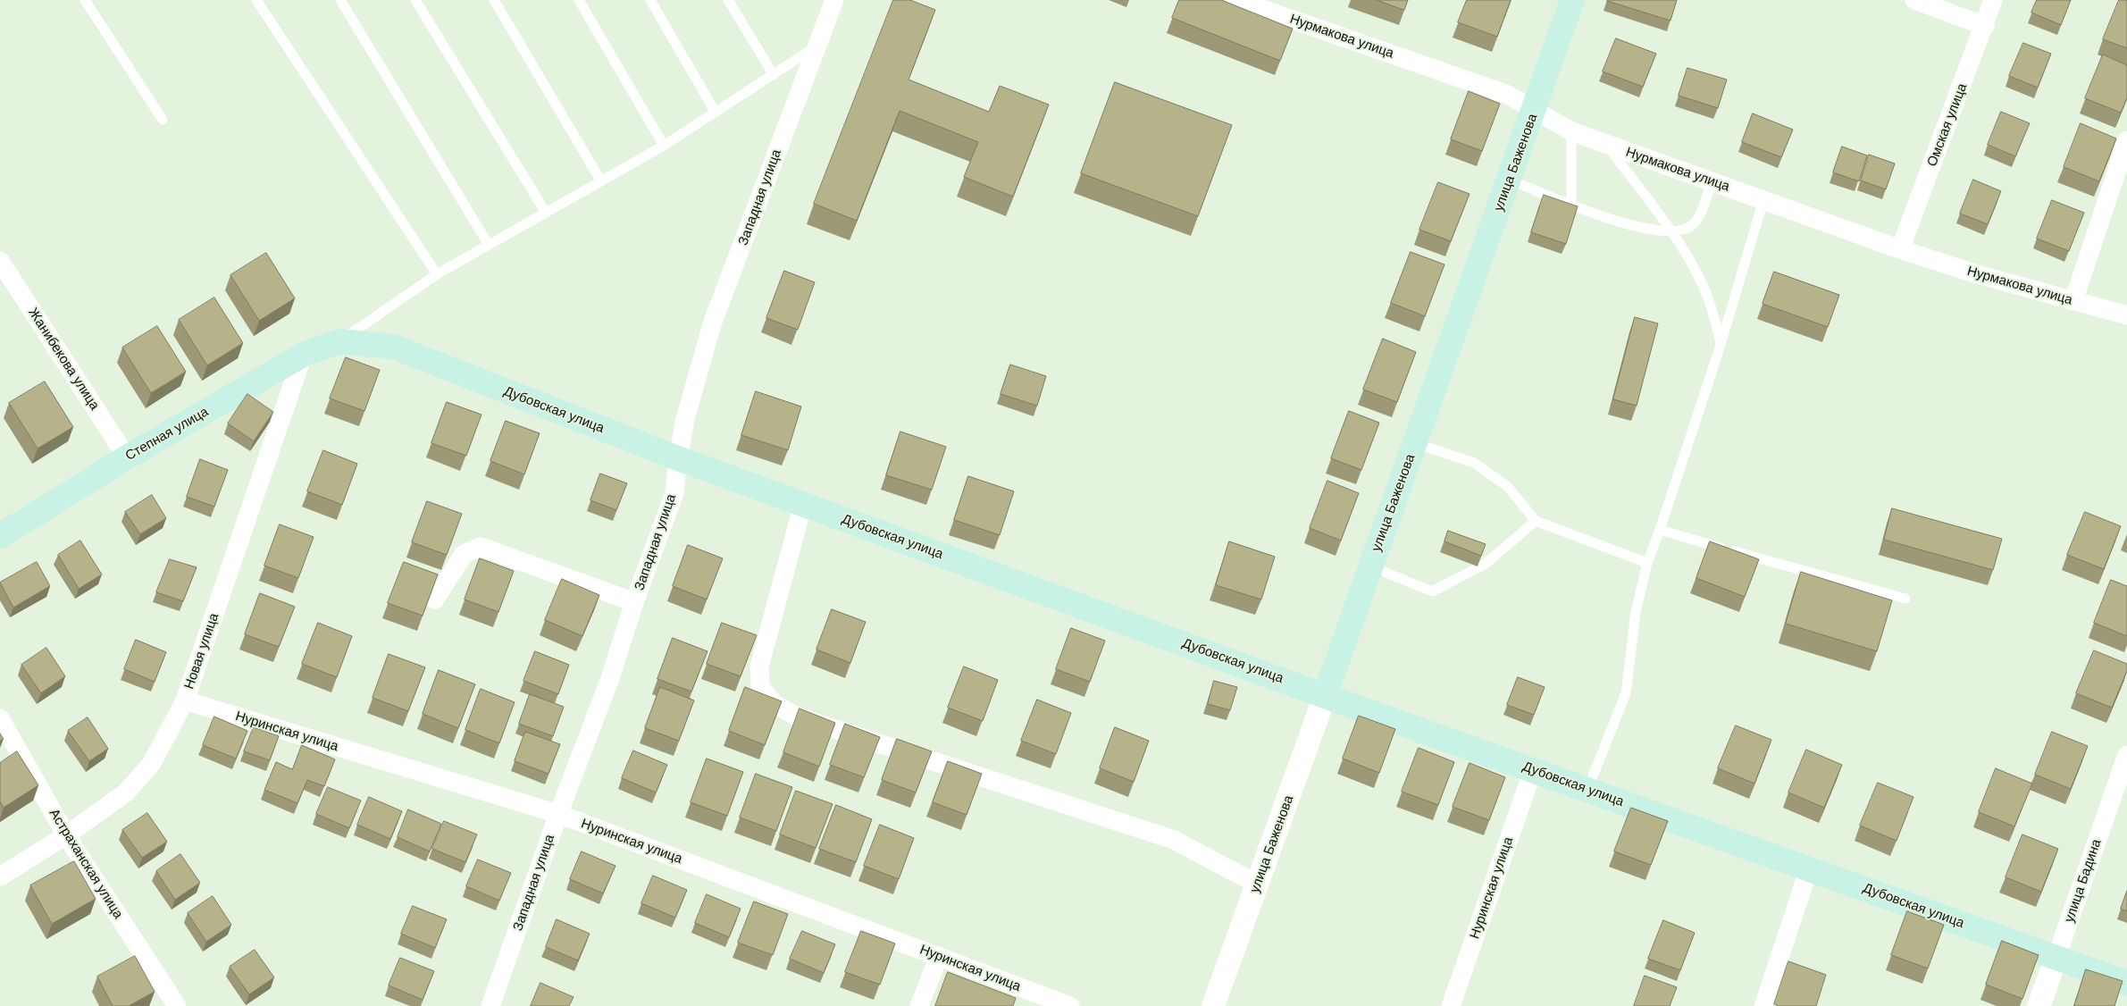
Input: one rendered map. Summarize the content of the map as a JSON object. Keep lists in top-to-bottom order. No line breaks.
{"streets":{"main road":["улица Баженова","Дубовская улица","Степная улица"],"street":["Нурмакова улица","Омская улица","Западная улица","Жанибекова улица","Новая улица","Нуринская улица","Астраханская улица","улица Бадина"]},"crossings":[["Нурмакова улица","Омская улица"],["Нурмакова улица","улица Баженова"],["улица Баженова","Дубовская улица"],["Западная улица","Дубовская улица"],["Западная улица","Нуринская улица"],["Жанибекова улица","Степная улица"],["Дубовская улица","Степная улица"],["Дубовская улица","Нуринская улица"],["Дубовская улица","улица Бадина"],["Степная улица","Новая улица"],["Новая улица","Нуринская улица"],["Новая улица","Астраханская улица"]]}
